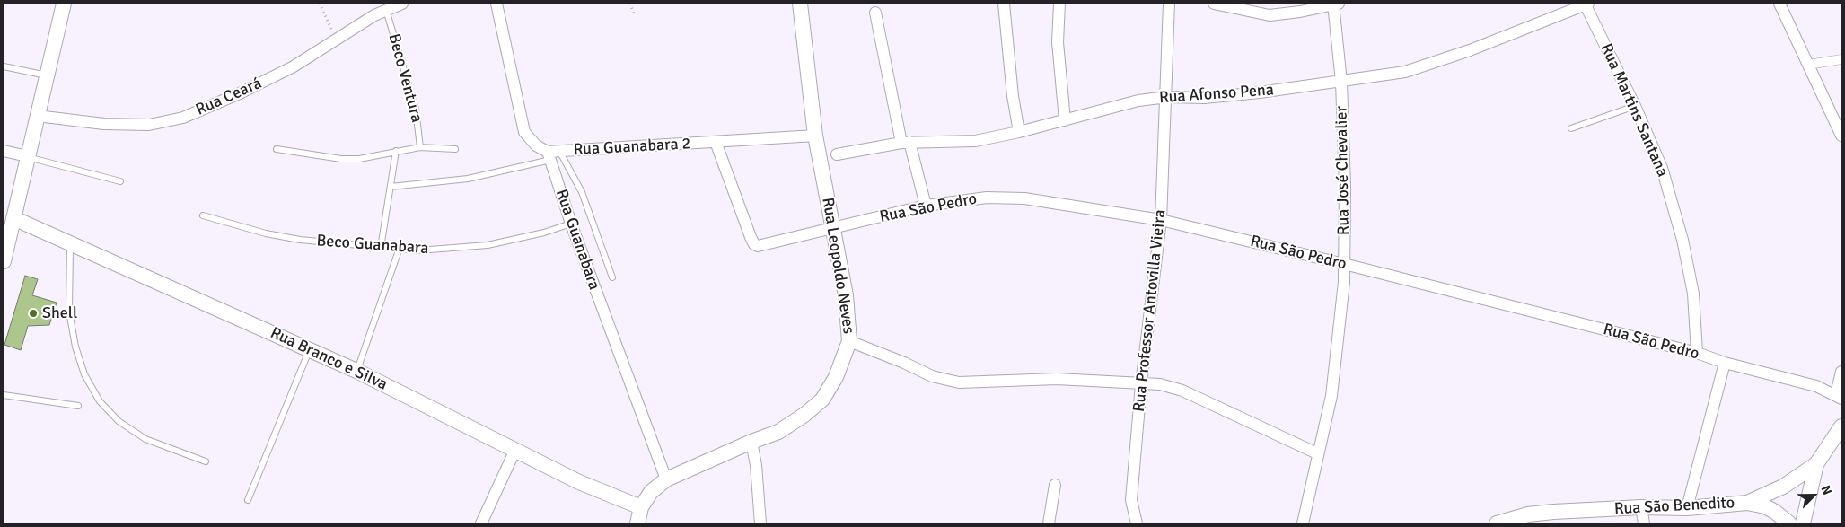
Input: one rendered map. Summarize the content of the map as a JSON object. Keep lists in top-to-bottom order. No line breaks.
{"streets":{"street":["Rua Afonso Pena","Rua Ceará","Rua Martins Santana","Rua Guanabara 2","Rua José Chevalier","Rua São Pedro","Rua Guanabara","Rua Leopoldo Neves","Rua Professor Antovilla Vieira","Rua Branco e Silva","Rua São Benedito"],"lane":["Beco Ventura","Beco Guanabara"]},"crossings":[["Beco Ventura","Rua Ceará"],["Rua Afonso Pena","Rua Martins Santana"],["Rua Afonso Pena","Rua José Chevalier"],["Rua Afonso Pena","Rua Professor Antovilla Vieira"],["Rua Martins Santana","Rua São Pedro"],["Rua Guanabara 2","Rua São Pedro"],["Rua Guanabara 2","Rua Guanabara"],["Rua Guanabara 2","Rua Leopoldo Neves"],["Rua José Chevalier","Rua São Pedro"],["Rua São Pedro","Rua Leopoldo Neves"],["Rua São Pedro","Rua Professor Antovilla Vieira"],["Rua Guanabara","Beco Guanabara"],["Rua Guanabara","Rua Leopoldo Neves"],["Rua Leopoldo Neves","Rua Branco e Silva"]],"places":["Shell"],"north":"top right"}
